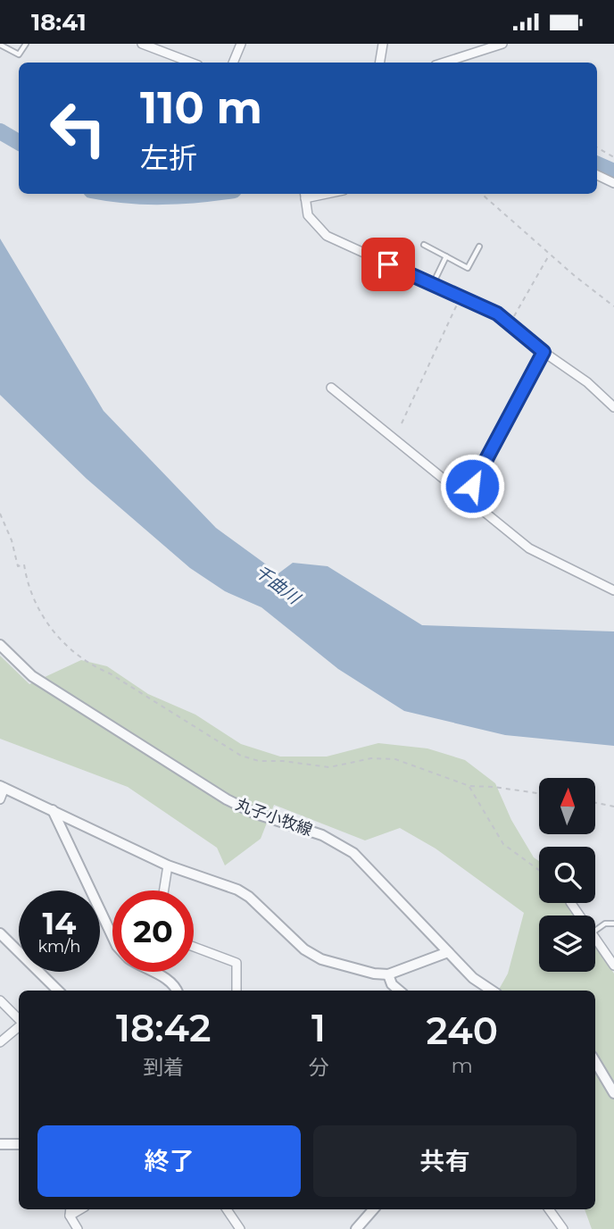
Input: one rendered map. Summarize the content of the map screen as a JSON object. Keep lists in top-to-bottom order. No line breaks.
{"streets":{"street":["丸子小牧線"]},"water":["千曲川"],"north":"top","page":{"status":"18:41","turn":["110 m","左折"],"speed":"14 km/h","limit":"20","eta":["18:42","到着","1","分","240","m"],"buttons":["終了","共有"]}}
